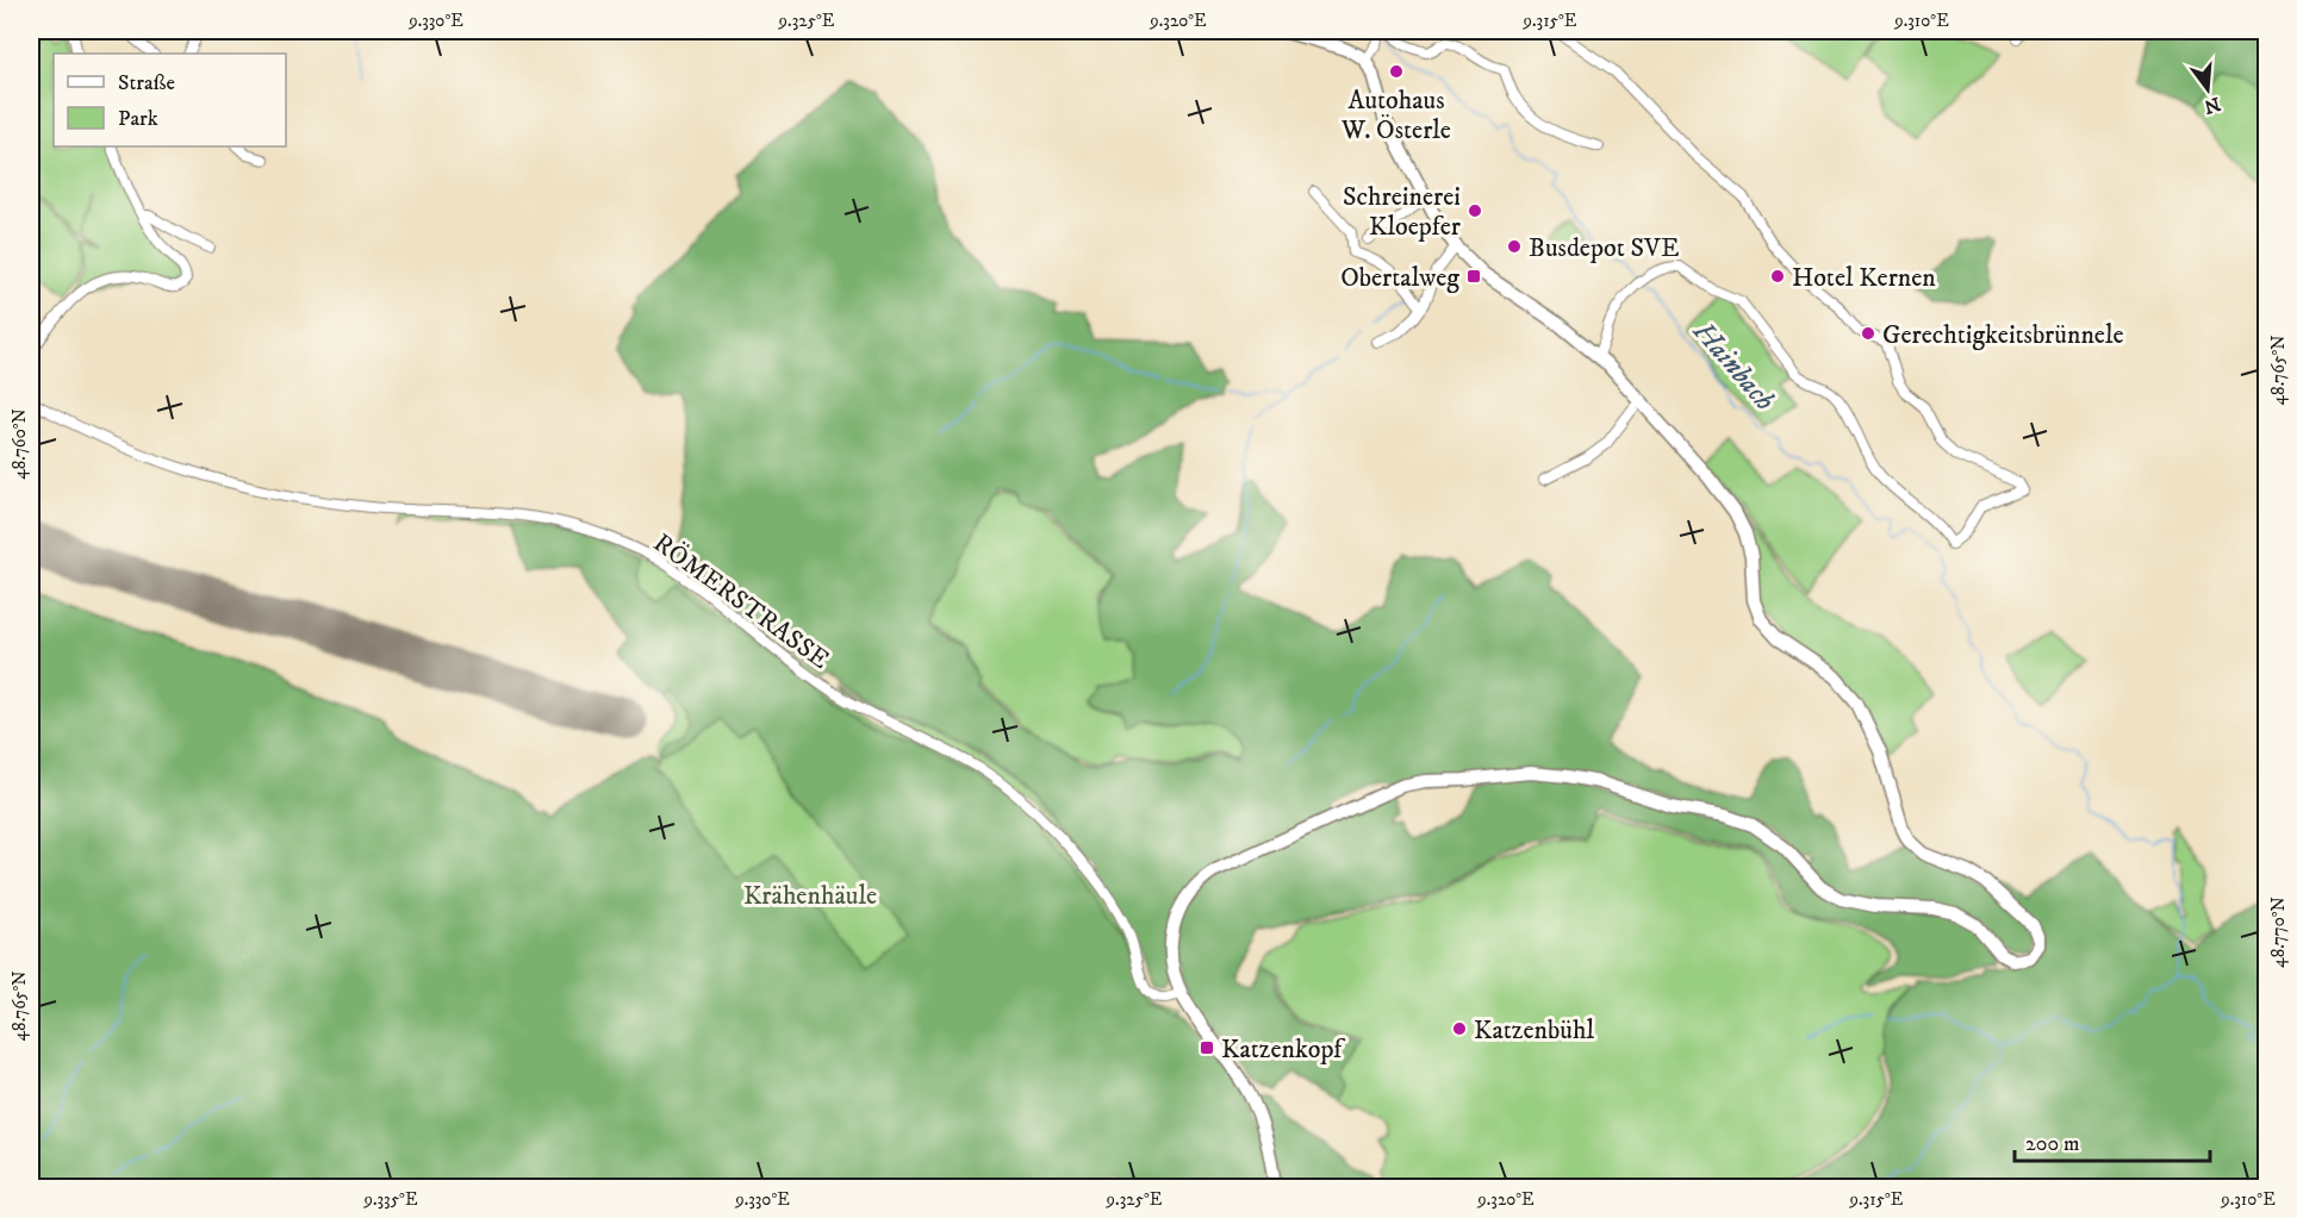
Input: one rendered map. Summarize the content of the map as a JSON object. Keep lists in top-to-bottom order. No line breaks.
{"streets":{"street":["RÖMERSTRASSE"]},"water":["Hainbach"],"parks":["Krähenhäule"],"places":{"other":["Autohaus W. Österle","Schreinerei Kloepfer","Busdepot SVE","Hotel Kernen","Gerechtigkeitsbrünnele","Katzenbühl"],"transit":["Obertalweg","Katzenkopf"]},"legend":["Straße","Park"],"scale_bar":"200 m","north":"bottom","coordinates":["9.330°E","9.325°E","9.320°E","9.315°E","9.310°E","48.765°N","48.760°N","48.770°N","9.335°E"]}
